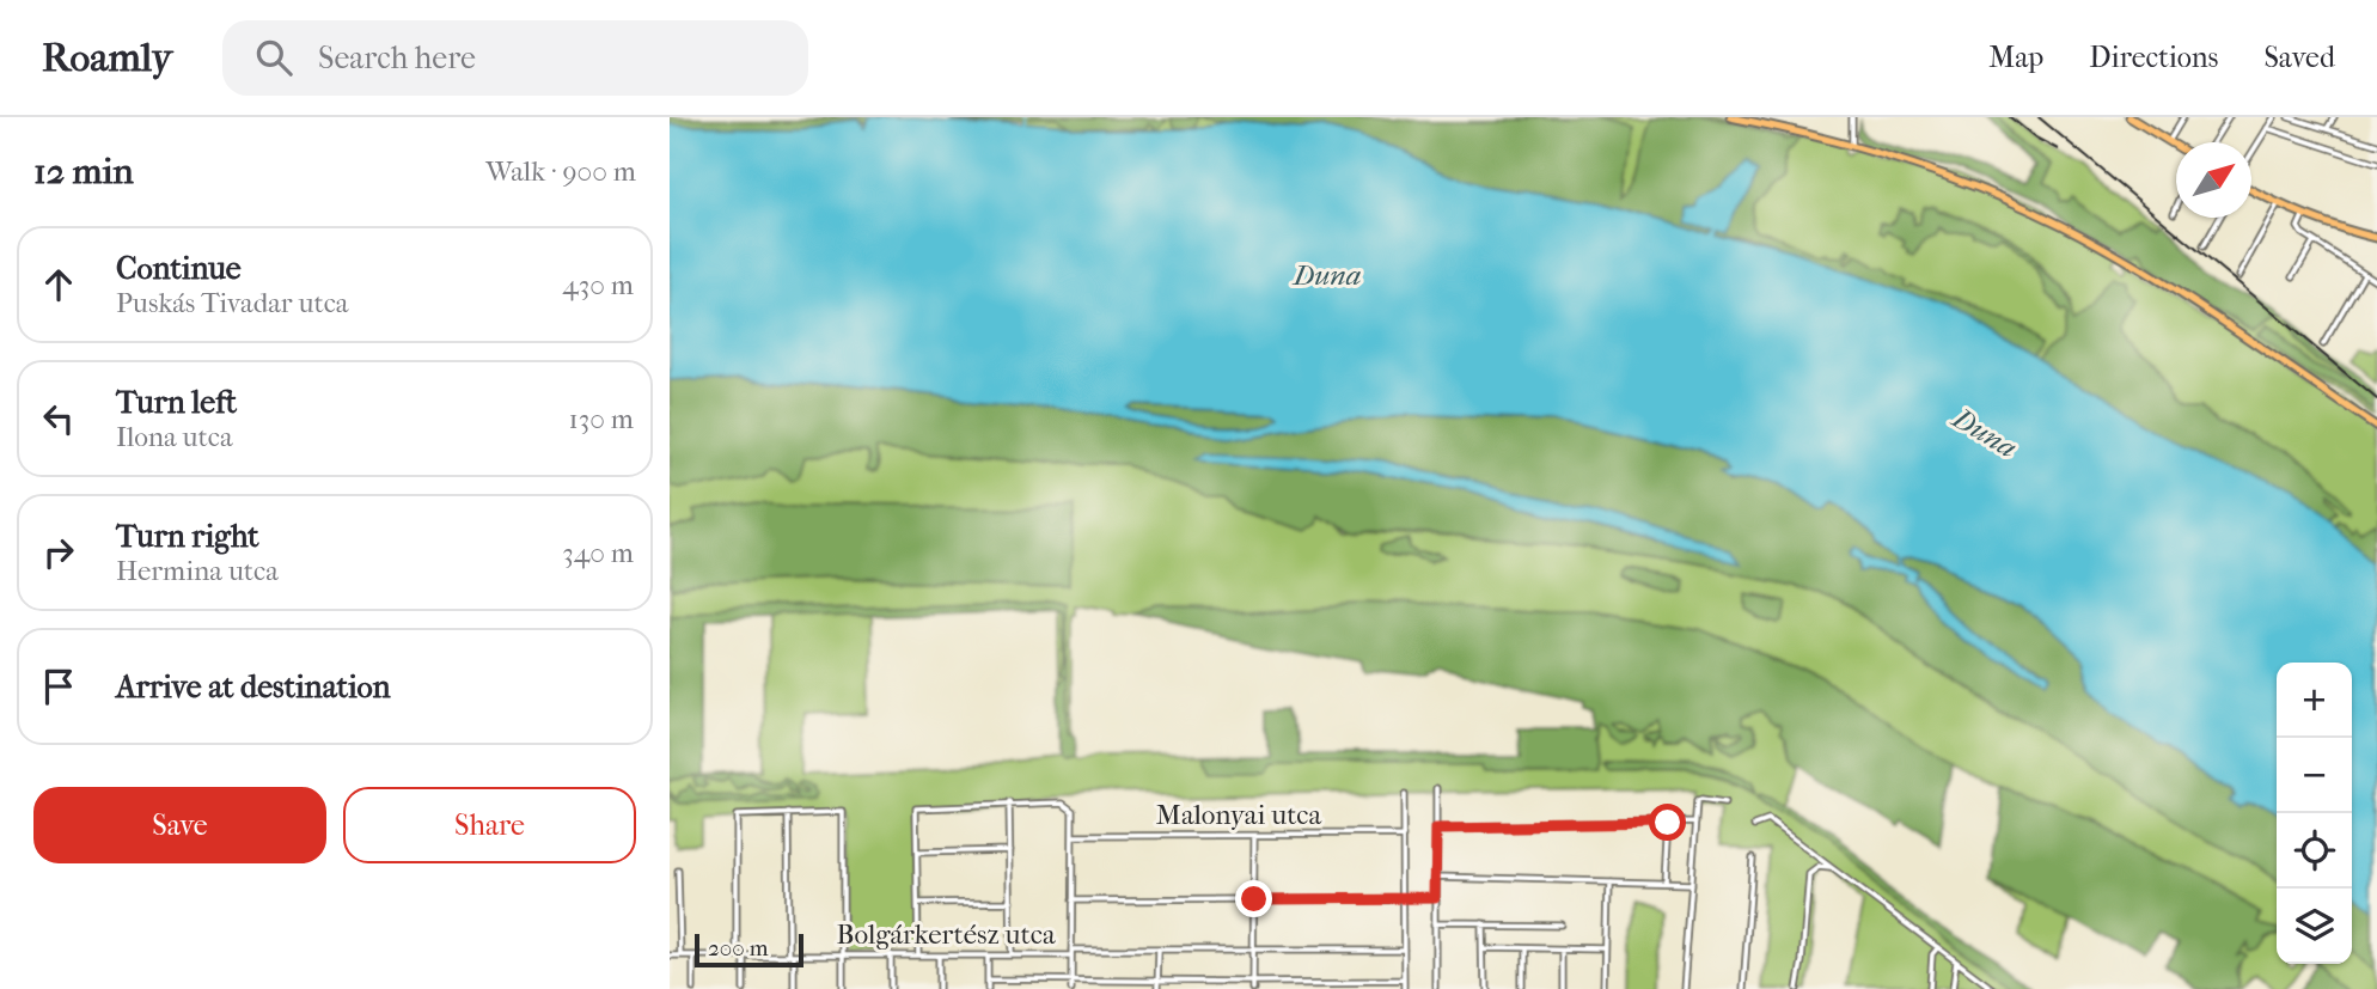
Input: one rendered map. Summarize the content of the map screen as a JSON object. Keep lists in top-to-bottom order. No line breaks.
{"streets":{"street":["Malonyai utca","Bolgárkertész utca"]},"water":["Duna"],"scale_bar":"200 m","north":"top right","page":{"header":"Roamly","search":"Search here","nav":["Map","Directions","Saved"],"heading":["12 min","Walk · 900 m"],"list":[["Continue","Puskás Tivadar utca","430 m"],["Turn left","Ilona utca","130 m"],["Turn right","Hermina utca","340 m"],"Arrive at destination"],"map_buttons":["+","−"],"buttons":["Save","Share"],"scale":"200 m"}}
